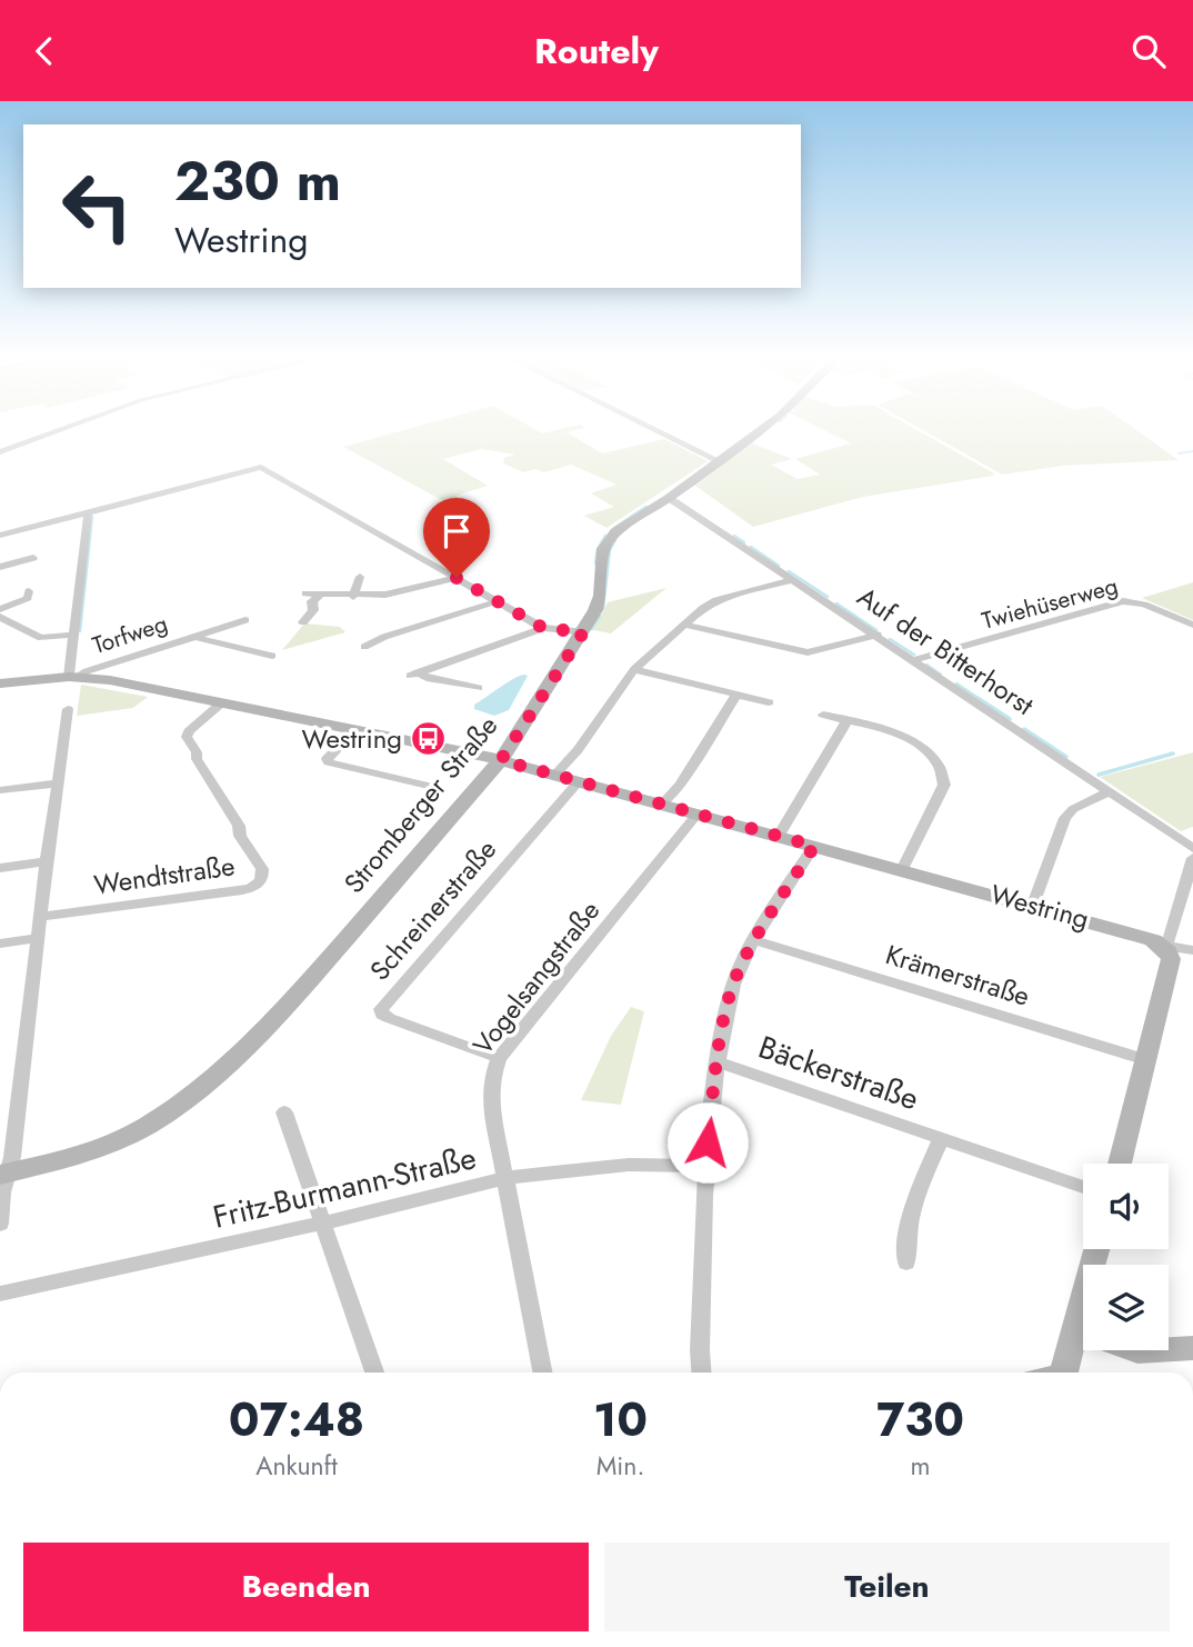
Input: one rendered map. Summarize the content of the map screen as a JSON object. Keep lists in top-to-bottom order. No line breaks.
{"streets":{"main road":["Stromberger Straße","Westring"],"street":["Twiehüserweg","Torfweg","Auf der Bitterhorst","Wendtstraße","Schreinerstraße","Krämerstraße","Vogelsangstraße","Bäckerstraße","Fritz-Burmann-Straße"]},"crossings":[["Twiehüserweg","Auf der Bitterhorst"],["Torfweg","Westring"],["Auf der Bitterhorst","Stromberger Straße"],["Stromberger Straße","Westring"],["Wendtstraße","Westring"],["Westring","Schreinerstraße"],["Westring","Vogelsangstraße"],["Schreinerstraße","Vogelsangstraße"],["Vogelsangstraße","Fritz-Burmann-Straße"]],"places":{"bus stop":["Westring"]},"page":{"header":"Routely","turn":["230 m","Westring"],"eta":["07:48","Ankunft","10","Min.","730","m"],"buttons":["Beenden","Teilen"]}}
